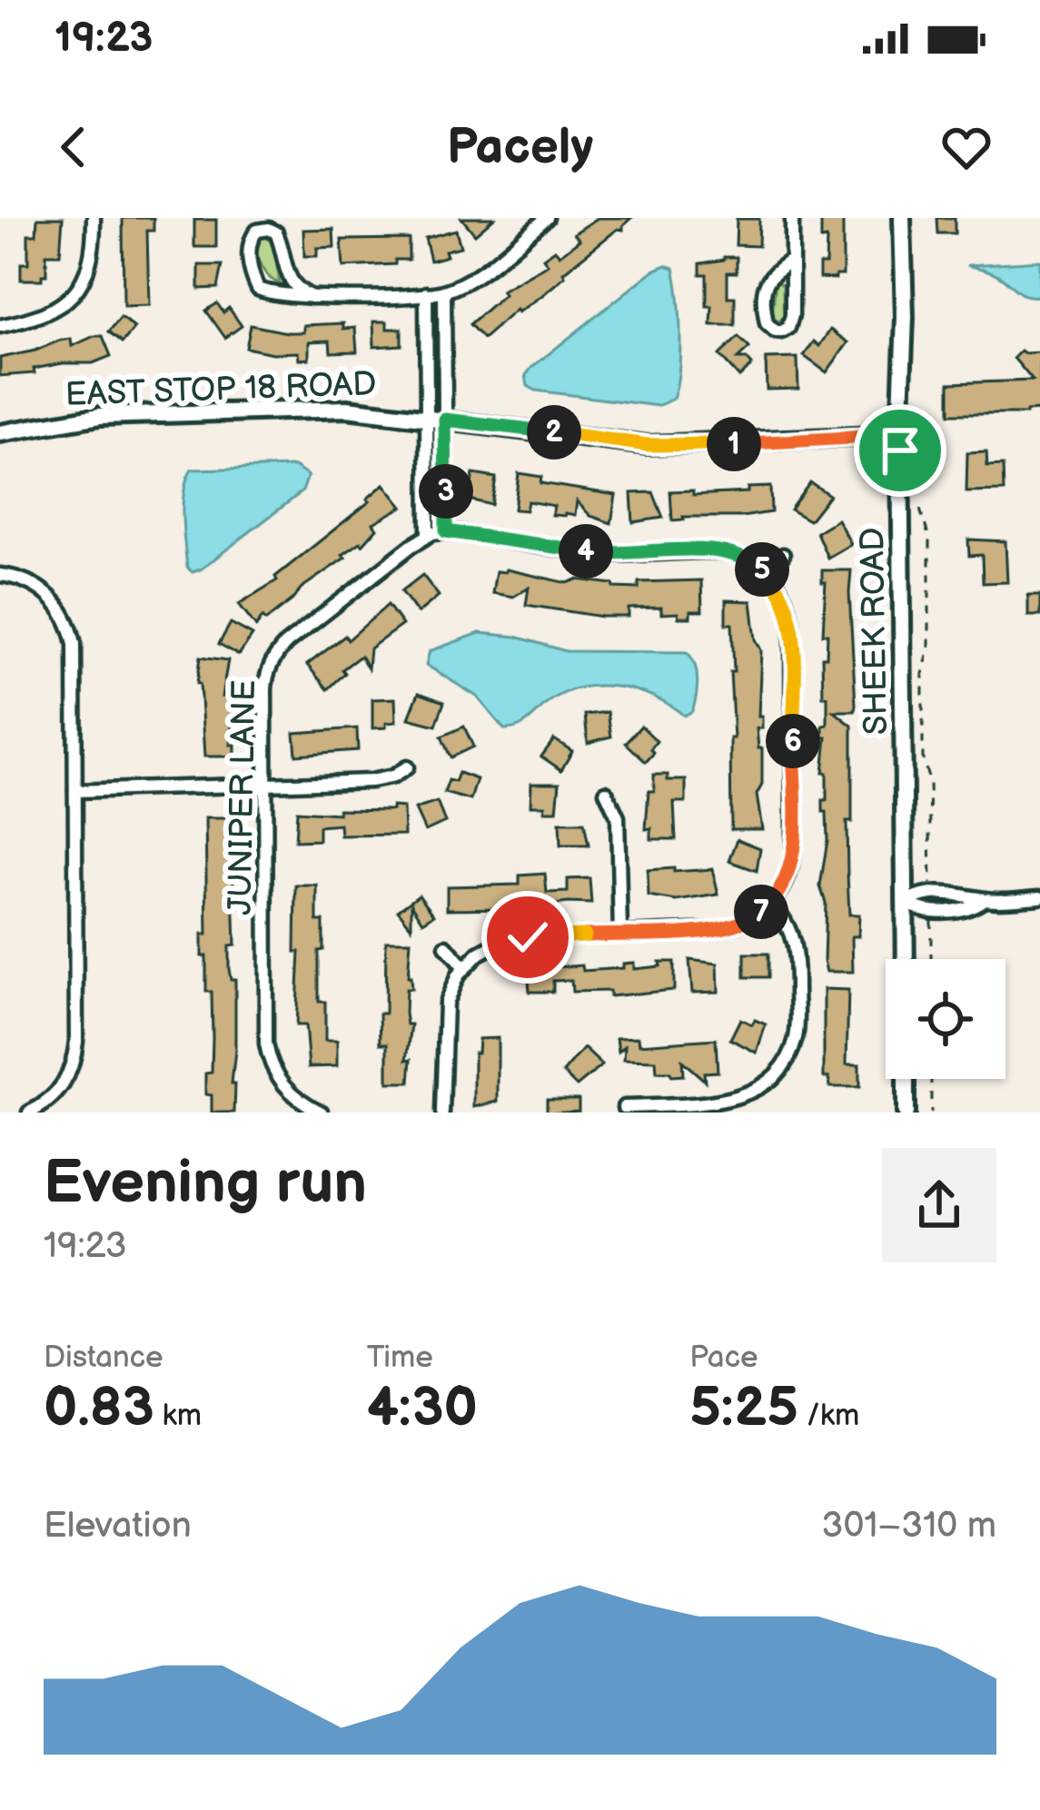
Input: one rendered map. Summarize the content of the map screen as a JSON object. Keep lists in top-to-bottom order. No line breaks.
{"streets":{"street":["EAST STOP 18 ROAD","SHEEK ROAD","JUNIPER LANE"]},"crossings":[["EAST STOP 18 ROAD","SHEEK ROAD"]],"page":{"status":"19:23","header":"Pacely","pins":["2","1","3","4","5","6","7"],"heading":["Evening run","19:23"],"stats":[["Distance","0.83 km"],["Time","4:30"],["Pace","5:25 /km"]],"chart":["Elevation","301–310 m"]}}
